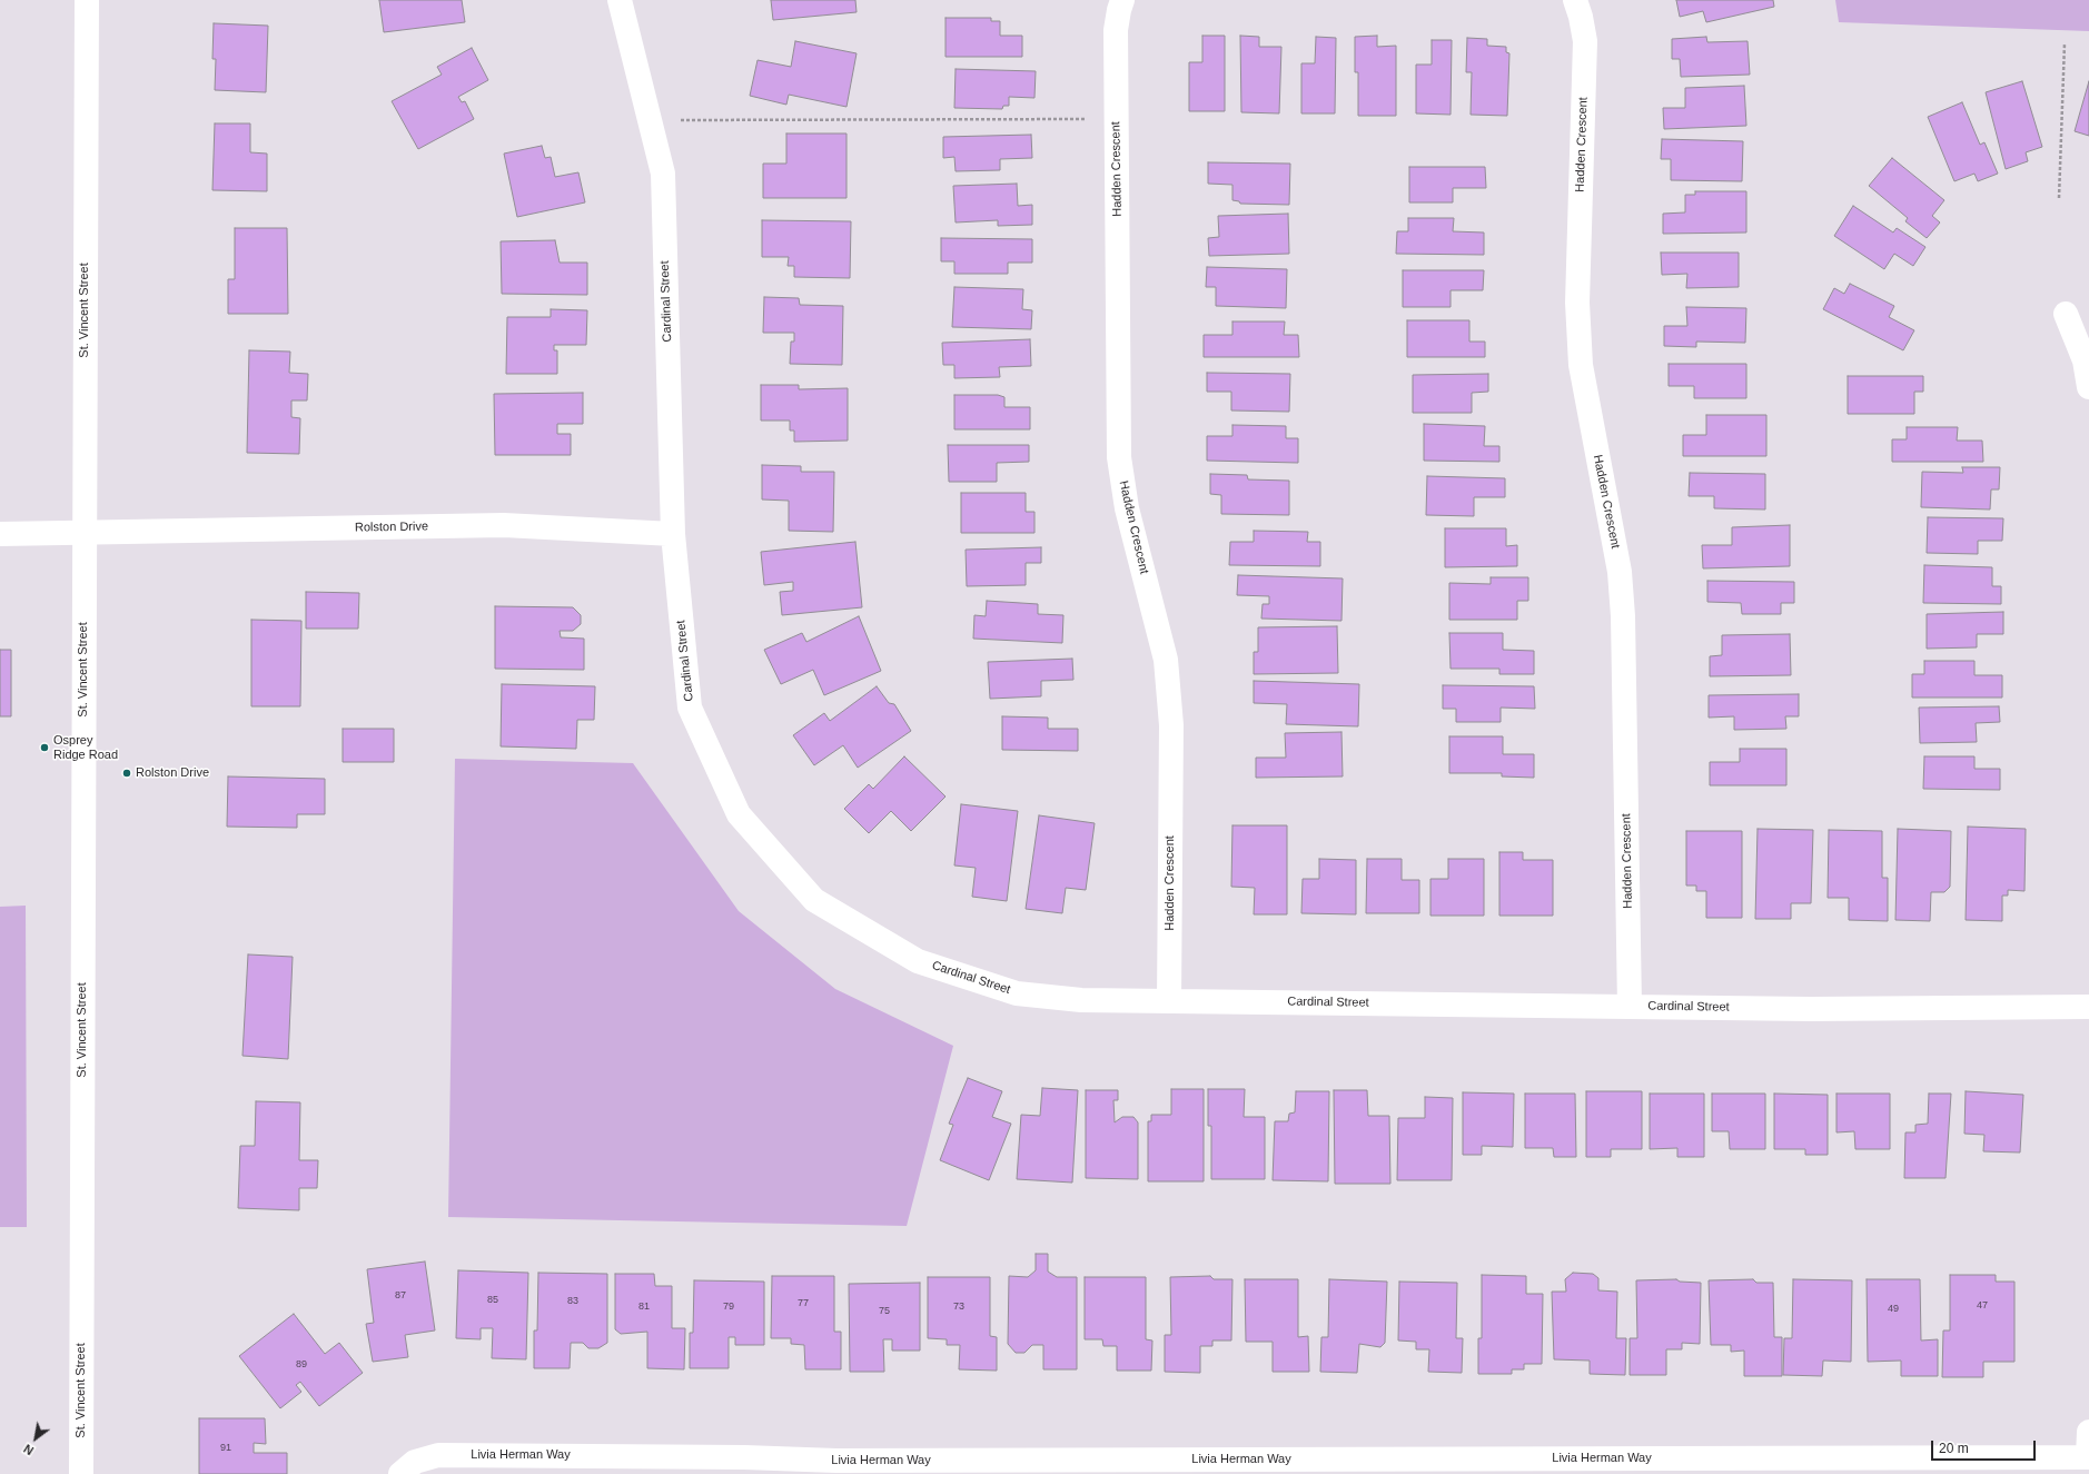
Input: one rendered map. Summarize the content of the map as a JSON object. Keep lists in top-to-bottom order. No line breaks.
{"streets":{"street":["Hadden Crescent","Cardinal Street","St. Vincent Street","Rolston Drive","Livia Herman Way"]},"crossings":[["Hadden Crescent","Cardinal Street"],["Cardinal Street","Rolston Drive"],["St. Vincent Street","Rolston Drive"]],"places":["Osprey Ridge Road","Rolston Drive"],"house_numbers":["87","85","83","77","47","81","79","73","49","75","89","91"],"scale_bar":"20 m","north":"bottom left"}
